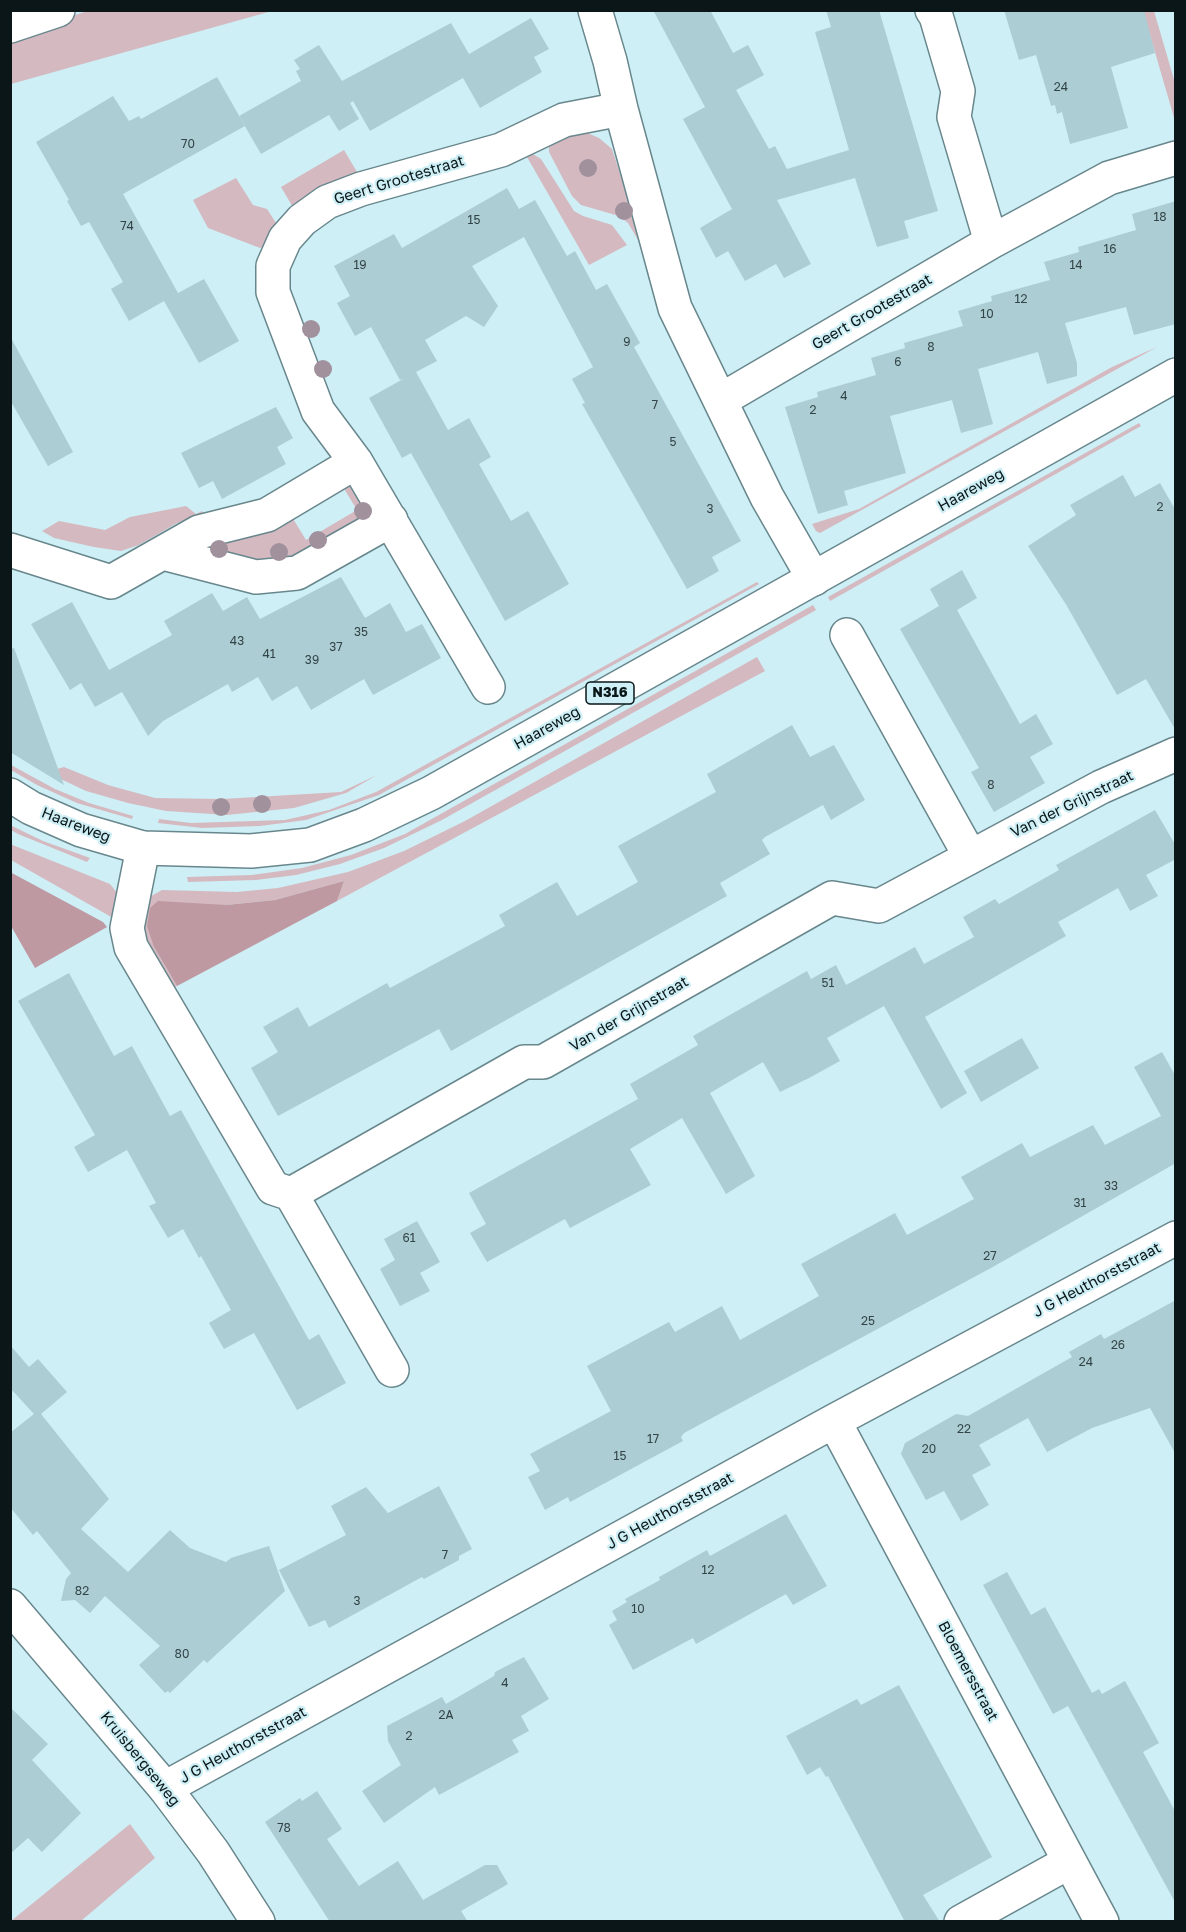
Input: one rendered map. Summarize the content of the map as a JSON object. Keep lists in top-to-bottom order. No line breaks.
{"streets":{"street":["Geert Grootestraat","Haareweg","N316","Van der Grijnstraat","J G Heuthorststraat","Bloemersstraat","Kruisbergseweg"]},"crossings":[["J G Heuthorststraat","Bloemersstraat"],["J G Heuthorststraat","Kruisbergseweg"]],"house_numbers":["24","70","18","15","74","16","19","14","12","10","9","8","6","4","7","2","5","2","3","35","43","37","41","39","8","51","33","31","61","27","25","26","24","22","17","20","15","7","12","82","3","10","80","4","2A","2","78"]}
